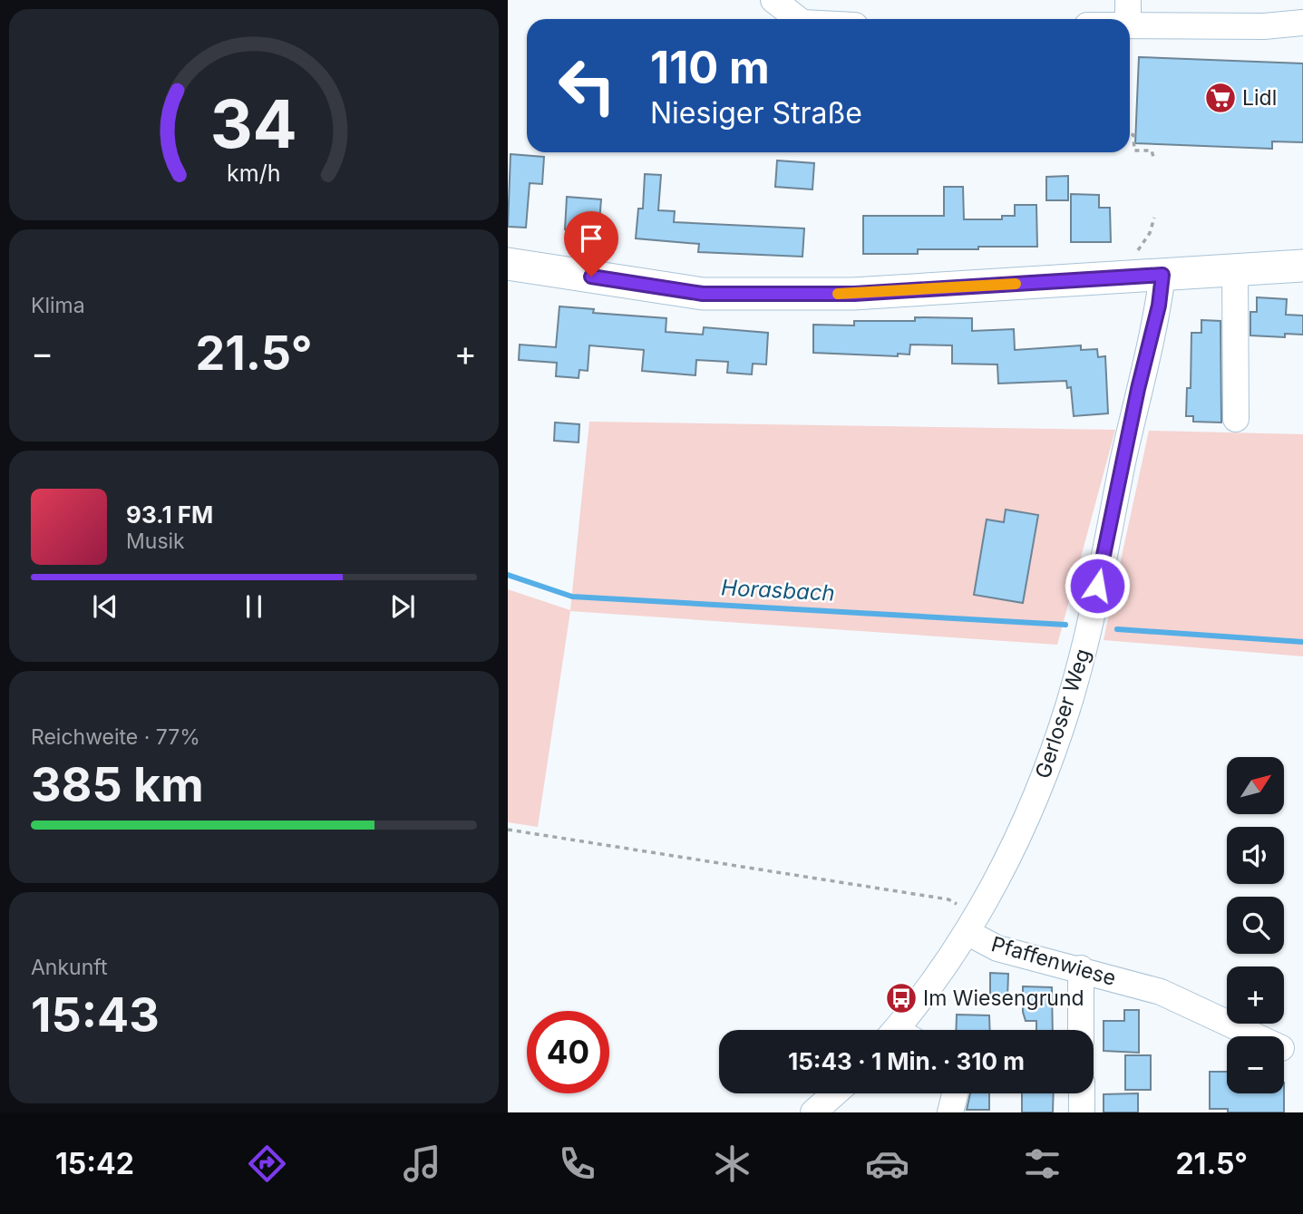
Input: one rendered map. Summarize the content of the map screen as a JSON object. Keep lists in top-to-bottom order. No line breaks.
{"streets":{"street":["Gerloser Weg","Pfaffenwiese"]},"crossings":[["Gerloser Weg","Pfaffenwiese"]],"water":["Horasbach"],"places":{"supermarket":["Lidl"],"bus stop":["Im Wiesengrund"]},"north":"top right","page":{"turn":["110 m","Niesiger Straße"],"tile":["Klima",["Reichweite · 77%","385 km"],["Ankunft","15:43"]],"heat":["−","21.5°","+"],"song":["93.1 FM","Musik"],"map_buttons":["+","−"],"limit":"40","trip":"15:43 · 1 Min. · 310 m","tabs":["15:42","21.5°"],"gauge":["34","km/h"]}}
